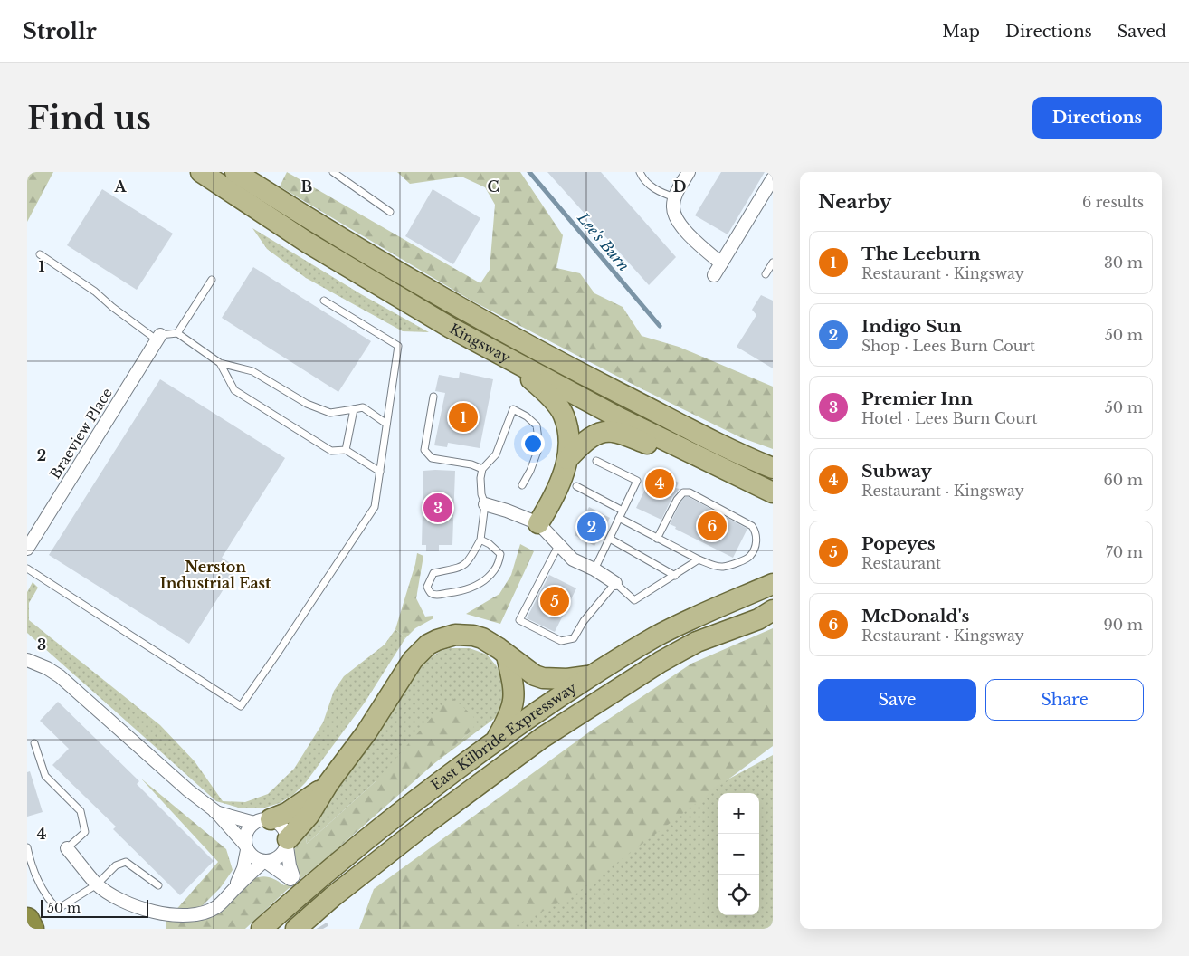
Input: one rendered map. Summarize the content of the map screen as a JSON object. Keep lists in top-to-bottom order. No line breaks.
{"streets":{"main road":["Kingsway","East Kilbride Expressway"],"street":["Braeview Place"]},"districts":["Nerston Industrial East"],"water":["Lee's Burn"],"scale_bar":"50 m","page":{"header":"Strollr","nav":["Map","Directions","Saved"],"buttons":["Directions",["Save","Share"]],"title":"Find us","heading":["Nearby","6 results"],"list":[{"mark":"1","name":"The Leeburn","note":"Restaurant · Kingsway","value":"30 m"},{"mark":"2","name":"Indigo Sun","note":"Shop · Lees Burn Court","value":"50 m"},{"mark":"3","name":"Premier Inn","note":"Hotel · Lees Burn Court","value":"50 m"},{"mark":"4","name":"Subway","note":"Restaurant · Kingsway","value":"60 m"},{"mark":"5","name":"Popeyes","note":"Restaurant","value":"70 m"},{"mark":"6","name":"McDonald's","note":"Restaurant · Kingsway","value":"90 m"}],"pins":["1","4","3","6","2","5"],"map_buttons":["+","−"],"scale":"50 m"},"grid":{"columns":["A","B","C","D"],"rows":["1","2","3","4"]}}
